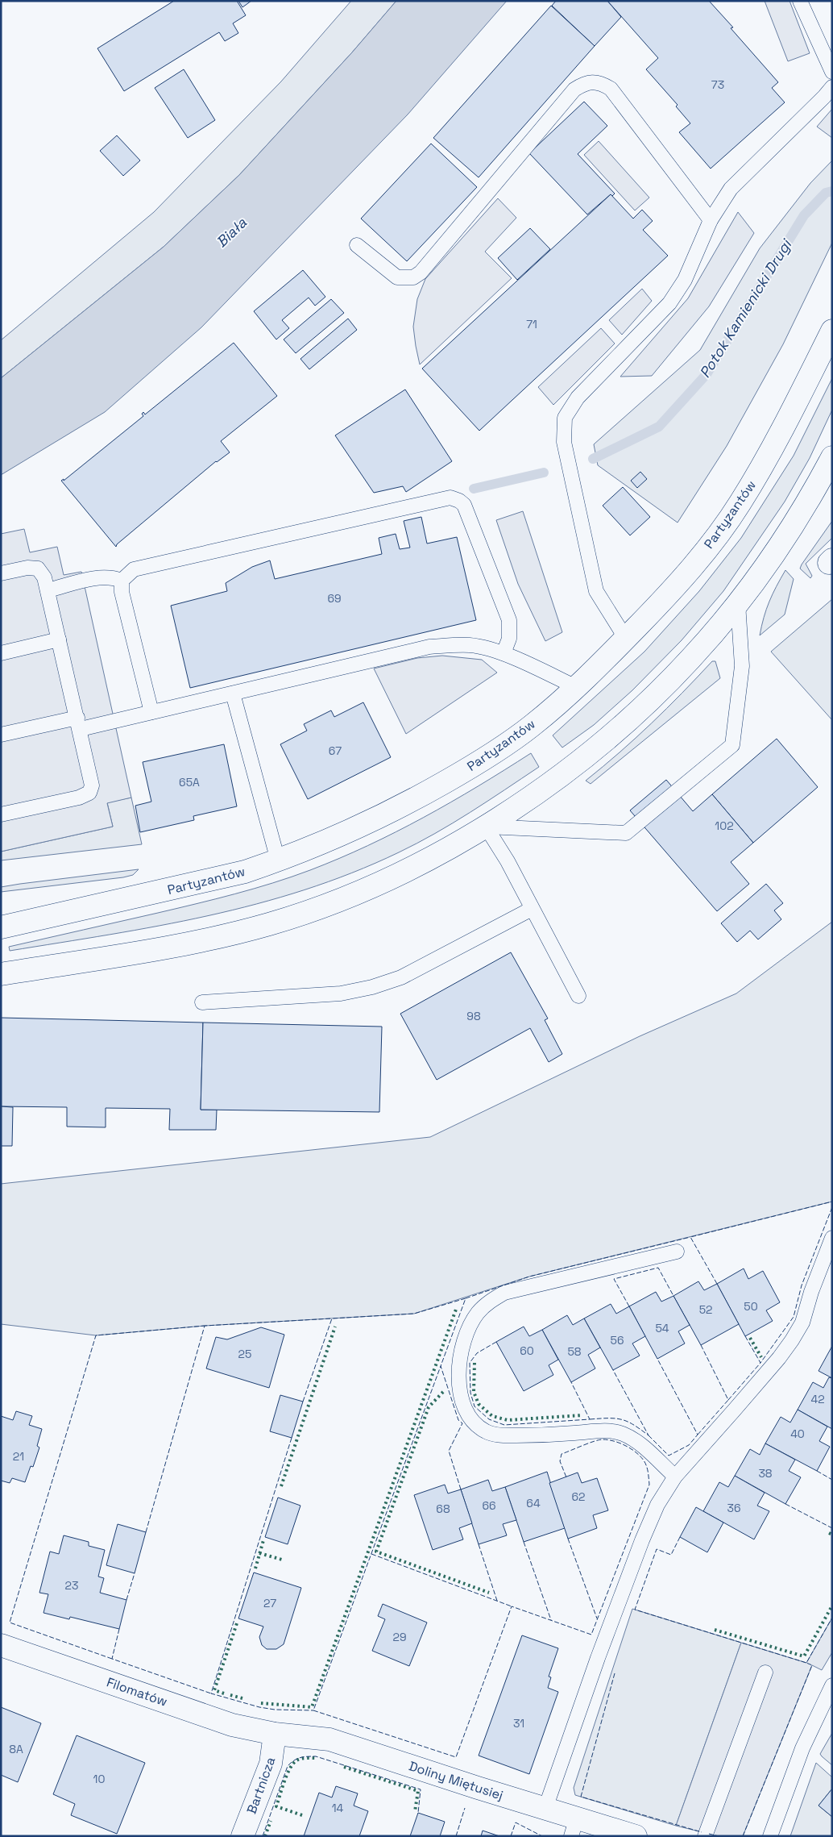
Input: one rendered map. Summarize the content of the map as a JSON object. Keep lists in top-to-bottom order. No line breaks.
{"streets":{"main road":["Partyzantów","Filomatów","Doliny Miętusiej","Bartnicza"]},"crossings":[["Filomatów","Doliny Miętusiej"],["Filomatów","Bartnicza"],["Doliny Miętusiej","Bartnicza"]],"water":["Biała","Potok Kamienicki Drugi"],"house_numbers":["73","71","69","67","65A","102","98","50","52","54","56","60","58","25","42","40","21","38","62","64","66","36","68","23","27","29","31","8A","10","14"]}
